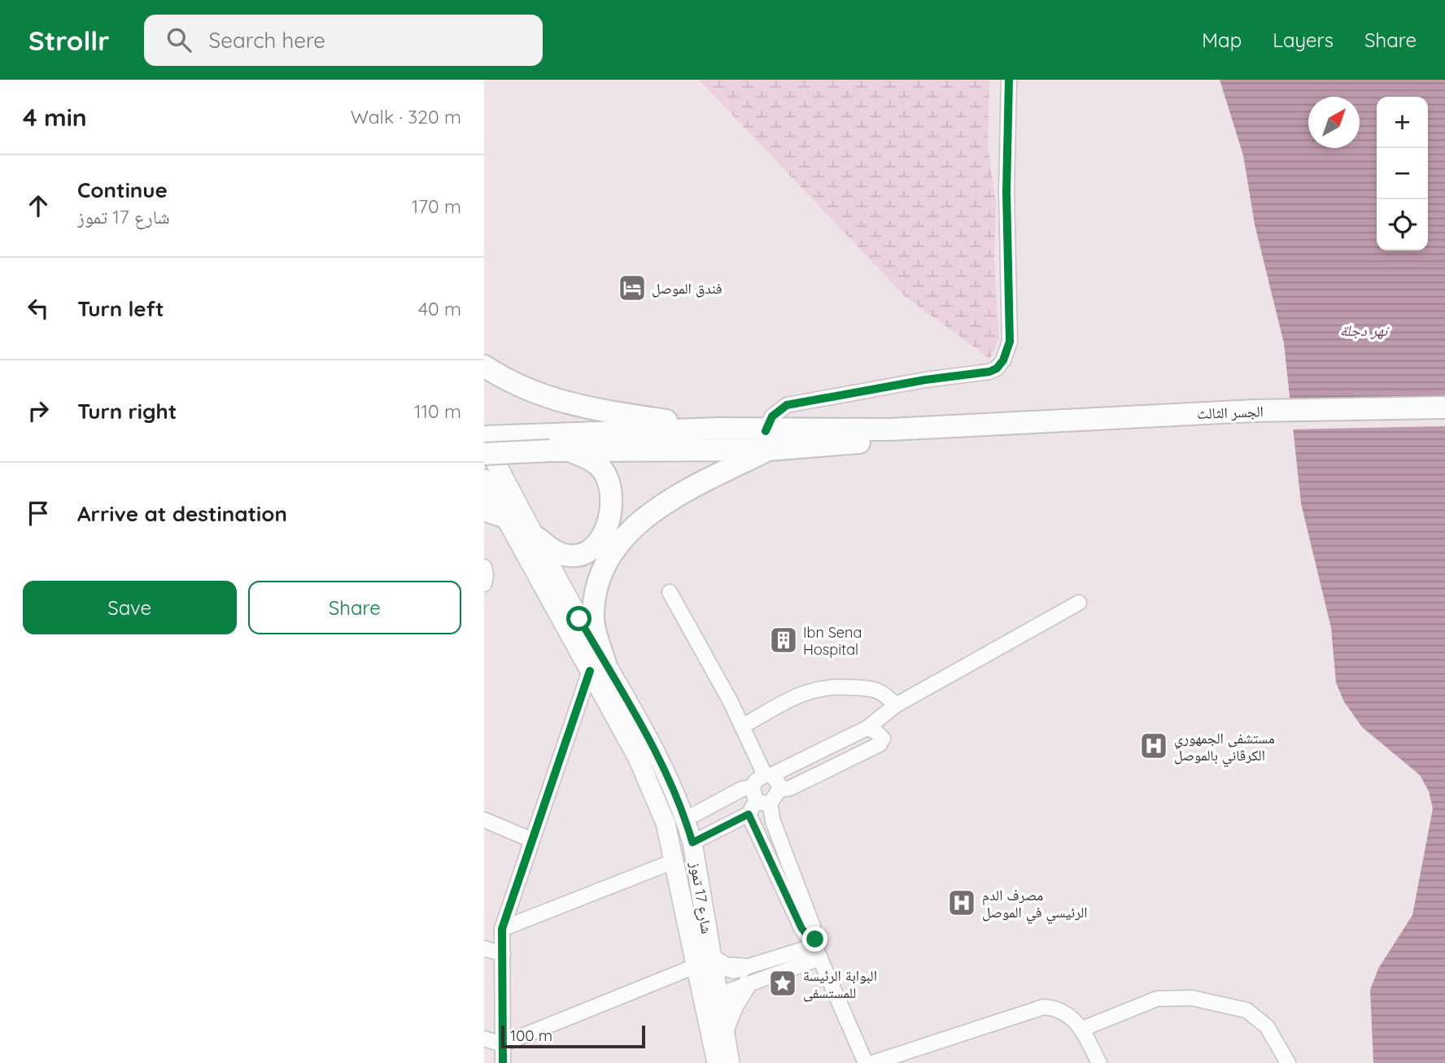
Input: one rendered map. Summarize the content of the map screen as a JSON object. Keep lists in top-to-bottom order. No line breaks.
{"streets":{"highway":["الجسر الثالث"],"main road":["شارع 17 تموز"]},"water":["نهر دجلة"],"places":{"hotel":["فندق الموصل"],"building":["Ibn Sena Hospital"],"hospital":["مستشفى الجمهوري الكرڤاني بالموصل","مصرف الدم الرئيسي في الموصل"],"place":["البوابة الرئيسة للمستسفى"]},"scale_bar":"100 m","north":"top right","page":{"header":"Strollr","search":"Search here","nav":["Map","Layers","Share"],"heading":["4 min","Walk · 320 m"],"map_buttons":["+","−"],"list":[["Continue","شارع 17 تموز","170 m"],["Turn left","40 m"],["Turn right","110 m"],"Arrive at destination"],"buttons":["Save","Share"],"scale":"100 m"}}
